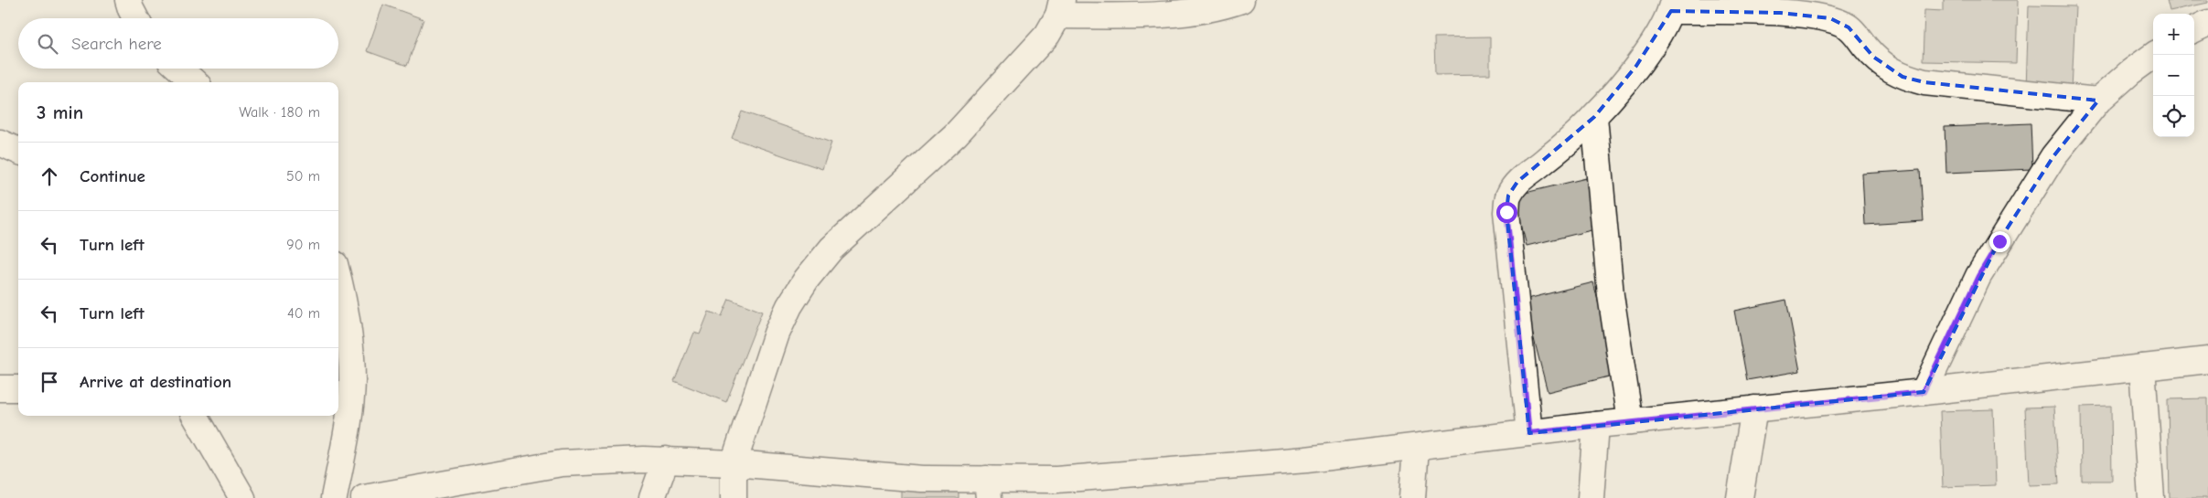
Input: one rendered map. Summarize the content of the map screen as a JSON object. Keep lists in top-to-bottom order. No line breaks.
{"page":{"map_buttons":["+","−"],"search":"Search here","heading":["3 min","Walk · 180 m"],"list":[["Continue","50 m"],["Turn left","90 m"],["Turn left","40 m"],"Arrive at destination"]}}
